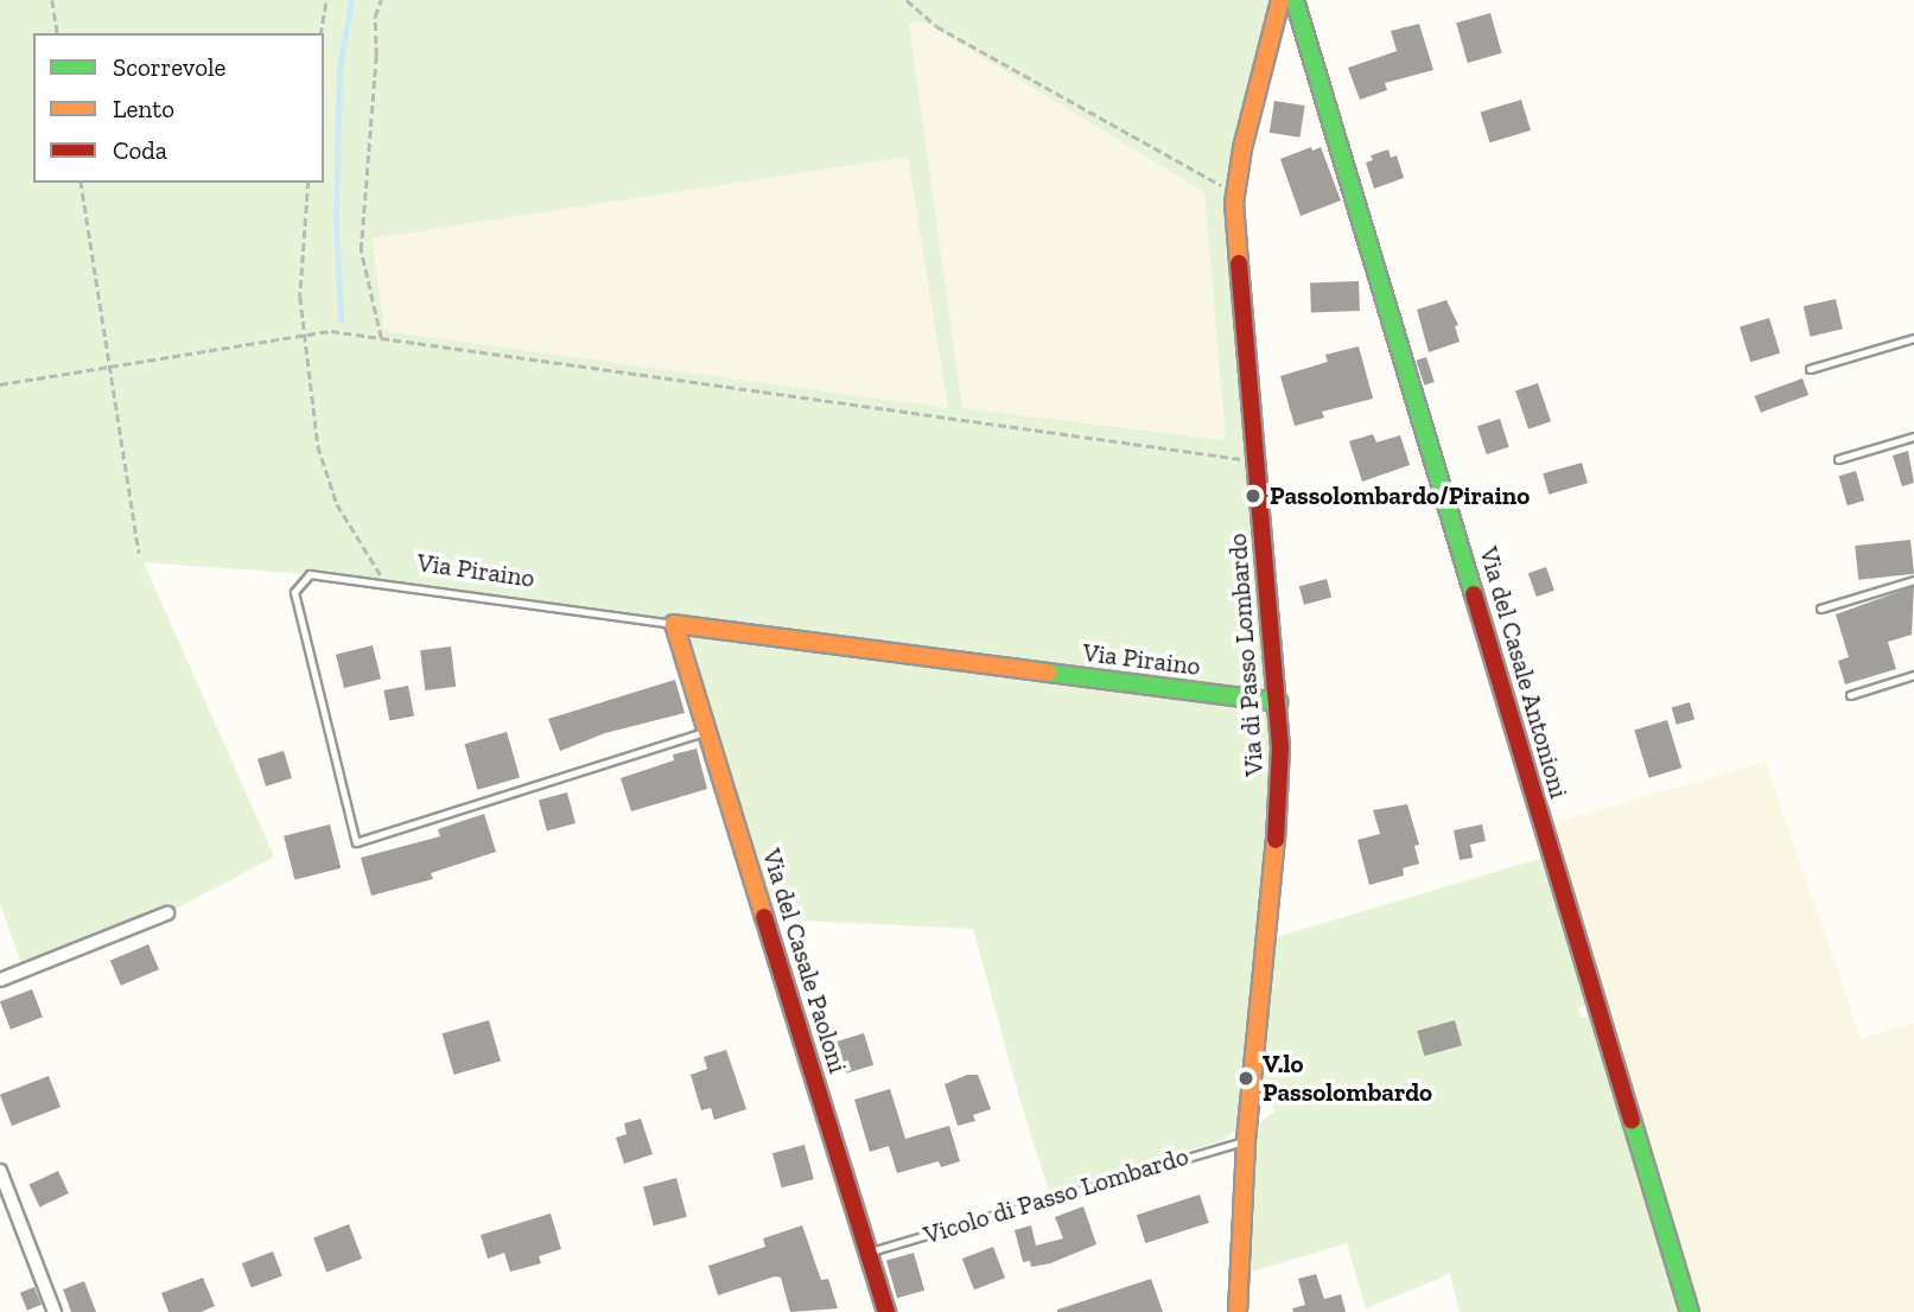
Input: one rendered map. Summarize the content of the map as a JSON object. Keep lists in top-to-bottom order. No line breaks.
{"streets":{"street":["Via Piraino","Via di Passo Lombardo","Via del Casale Antonioni","Via del Casale Paoloni"],"lane":["Vicolo di Passo Lombardo"]},"crossings":[["Via Piraino","Via di Passo Lombardo"],["Via Piraino","Via del Casale Paoloni"],["Via di Passo Lombardo","Vicolo di Passo Lombardo"],["Via del Casale Paoloni","Vicolo di Passo Lombardo"]],"places":["Passolombardo/Piraino","V.lo Passolombardo"],"legend":["Scorrevole","Lento","Coda"]}
